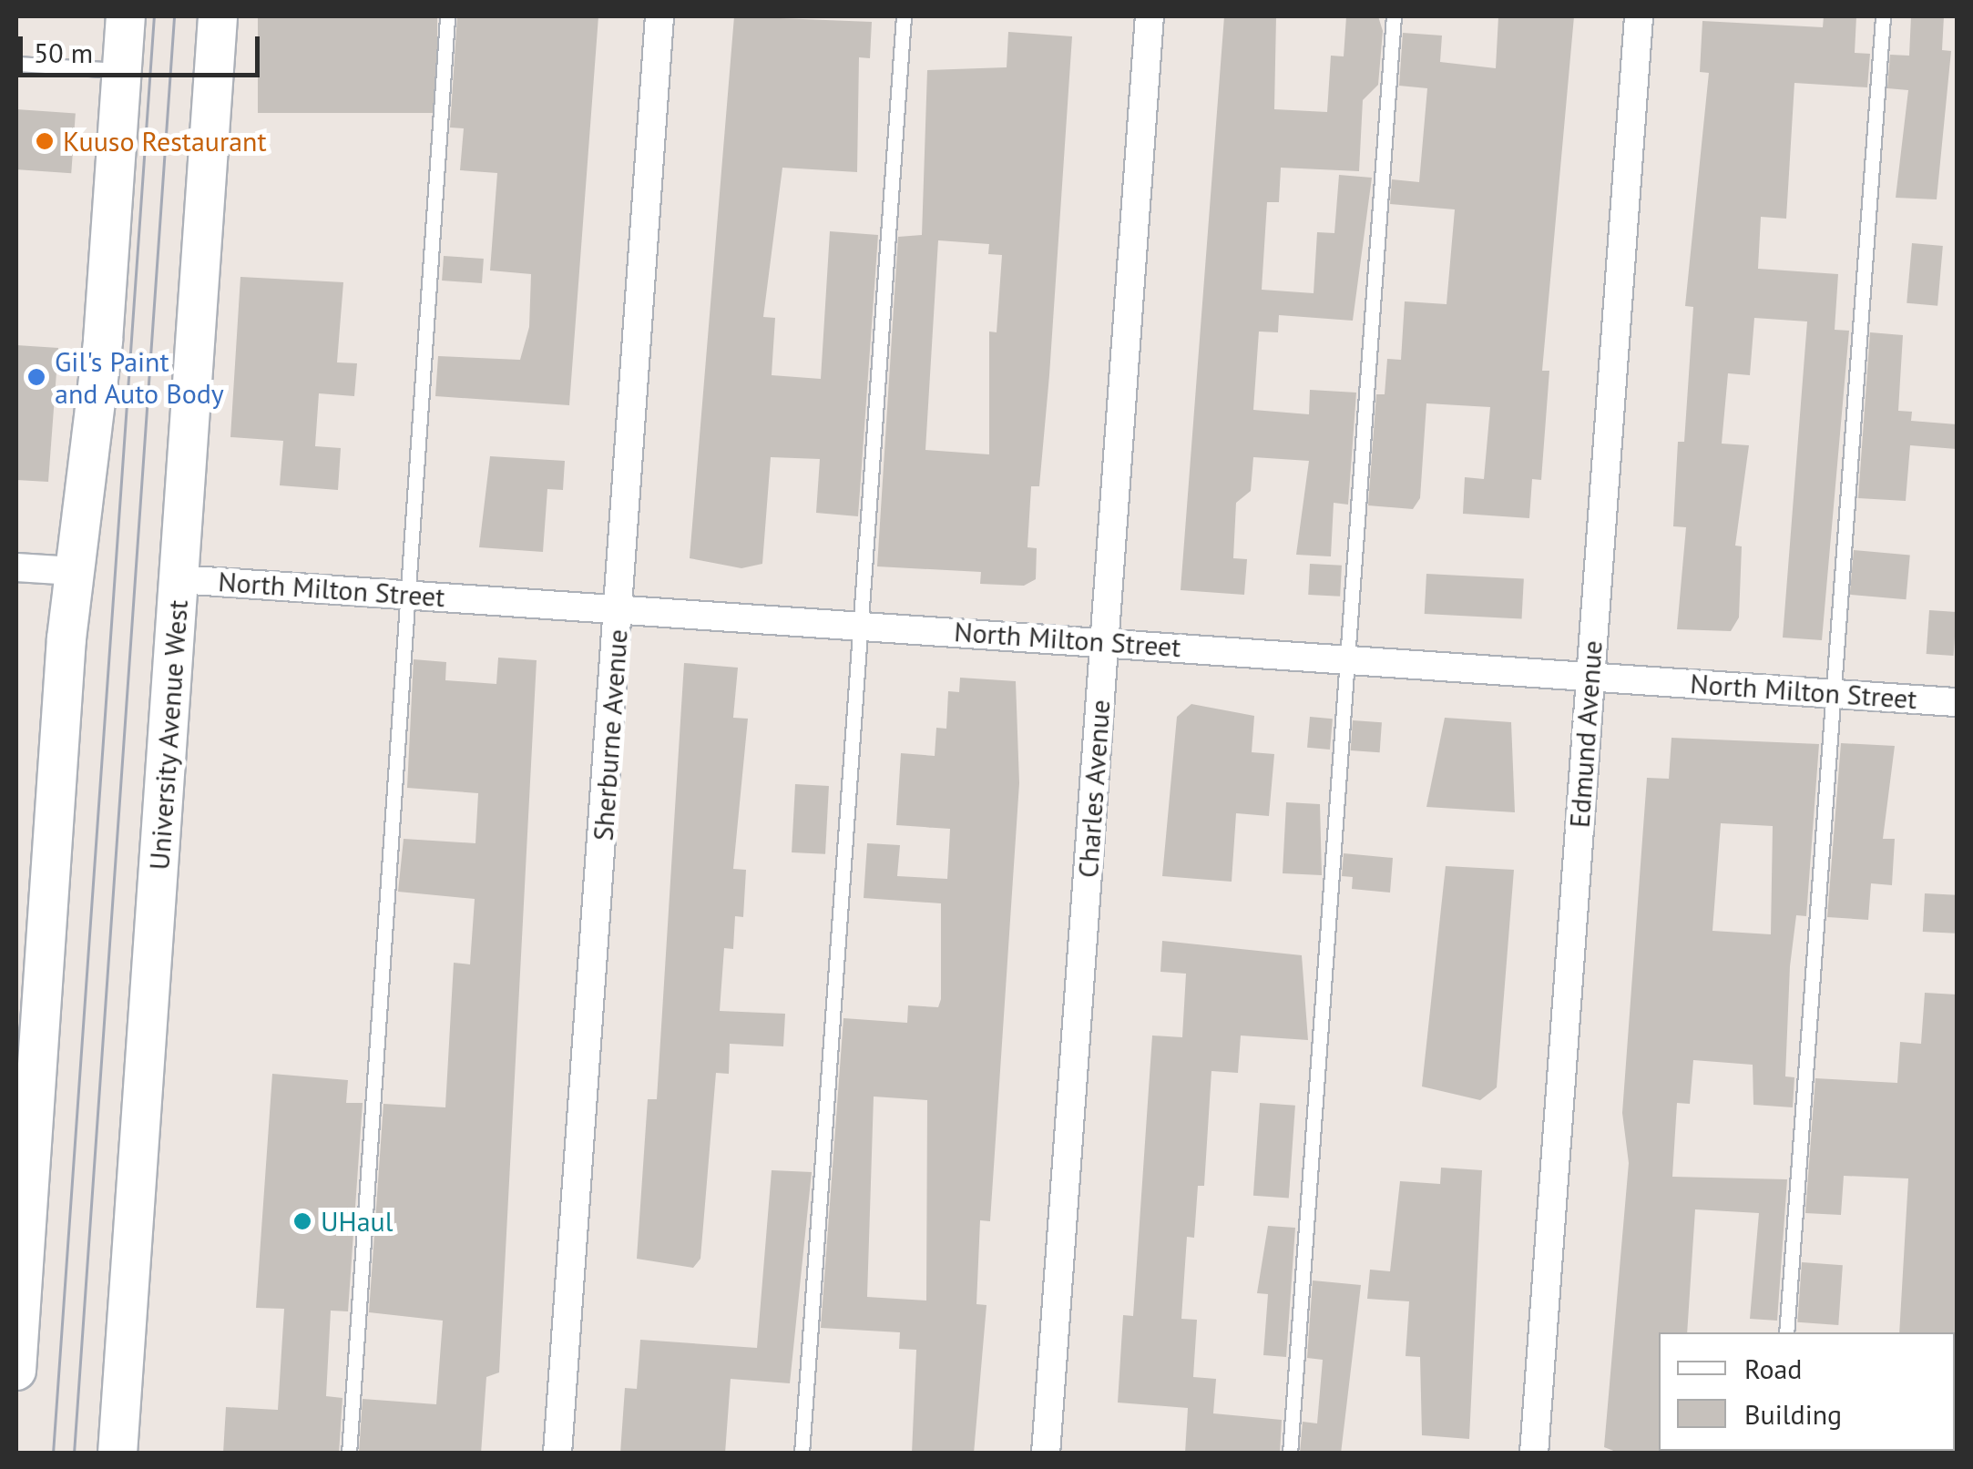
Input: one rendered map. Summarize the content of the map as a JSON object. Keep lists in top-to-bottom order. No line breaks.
{"streets":{"main road":["University Avenue West"],"street":["North Milton Street","Edmund Avenue","Sherburne Avenue","Charles Avenue"]},"crossings":[["North Milton Street","Edmund Avenue"],["North Milton Street","University Avenue West"],["North Milton Street","Sherburne Avenue"],["North Milton Street","Charles Avenue"]],"places":["Kuuso Restaurant","Gil's Paint and Auto Body","UHaul"],"legend":["Road","Building"],"scale_bar":"50 m"}
